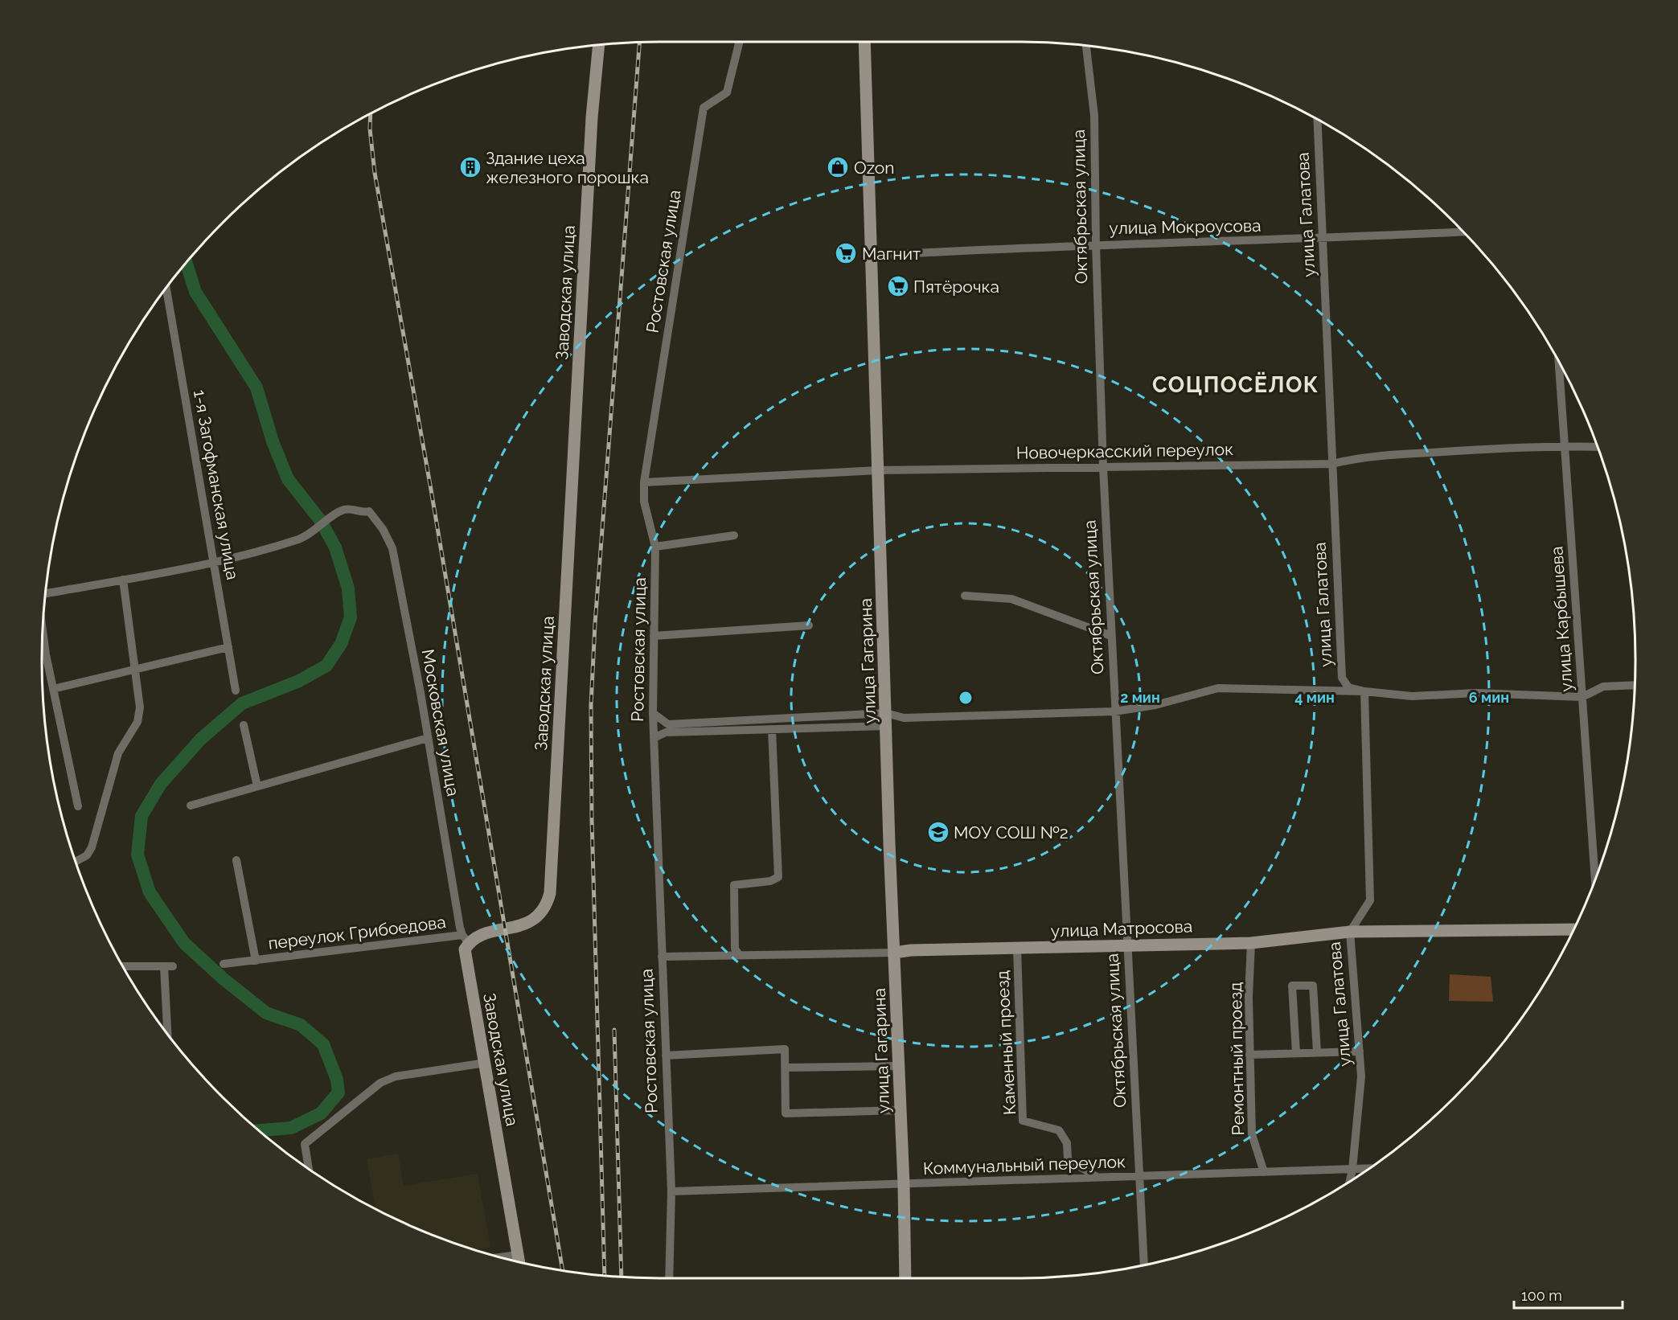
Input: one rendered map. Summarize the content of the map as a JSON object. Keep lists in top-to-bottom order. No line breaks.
{"streets":{"main road":["Заводская улица","улица Гагарина","улица Матросова"],"street":["Октябрьская улица","улица Галатова","улица Мокроусова","Ростовская улица","Новочеркасский переулок","1-я Загофманская улица","улица Карбышева","Московская улица","переулок Грибоедова","Каменный проезд","Ремонтный проезд","Коммунальный переулок"]},"crossings":[["Октябрьская улица","улица Мокроусова"],["Октябрьская улица","Новочеркасский переулок"],["Октябрьская улица","улица Матросова"],["Октябрьская улица","Коммунальный переулок"],["улица Галатова","улица Мокроусова"],["улица Галатова","Новочеркасский переулок"],["улица Галатова","улица Матросова"],["улица Галатова","Коммунальный переулок"],["улица Мокроусова","улица Гагарина"],["Ростовская улица","Новочеркасский переулок"],["Ростовская улица","улица Матросова"],["Ростовская улица","Коммунальный переулок"],["Заводская улица","Московская улица"],["Заводская улица","переулок Грибоедова"],["Новочеркасский переулок","улица Карбышева"],["Новочеркасский переулок","улица Гагарина"],["1-я Загофманская улица","Московская улица"],["улица Гагарина","улица Матросова"],["улица Гагарина","Коммунальный переулок"],["Московская улица","переулок Грибоедова"],["улица Матросова","Каменный проезд"],["улица Матросова","Ремонтный проезд"],["Каменный проезд","Коммунальный переулок"],["Ремонтный проезд","Коммунальный переулок"]],"districts":["СОЦПОСЁЛОК"],"places":{"building":["Здание цеха железного порошка"],"shop":["Ozon"],"supermarket":["Магнит","Пятёрочка"],"school or university":["МОУ СОШ №2"]},"scale_bar":"100 m","rings":["2 мин","4 мин","6 мин"]}
